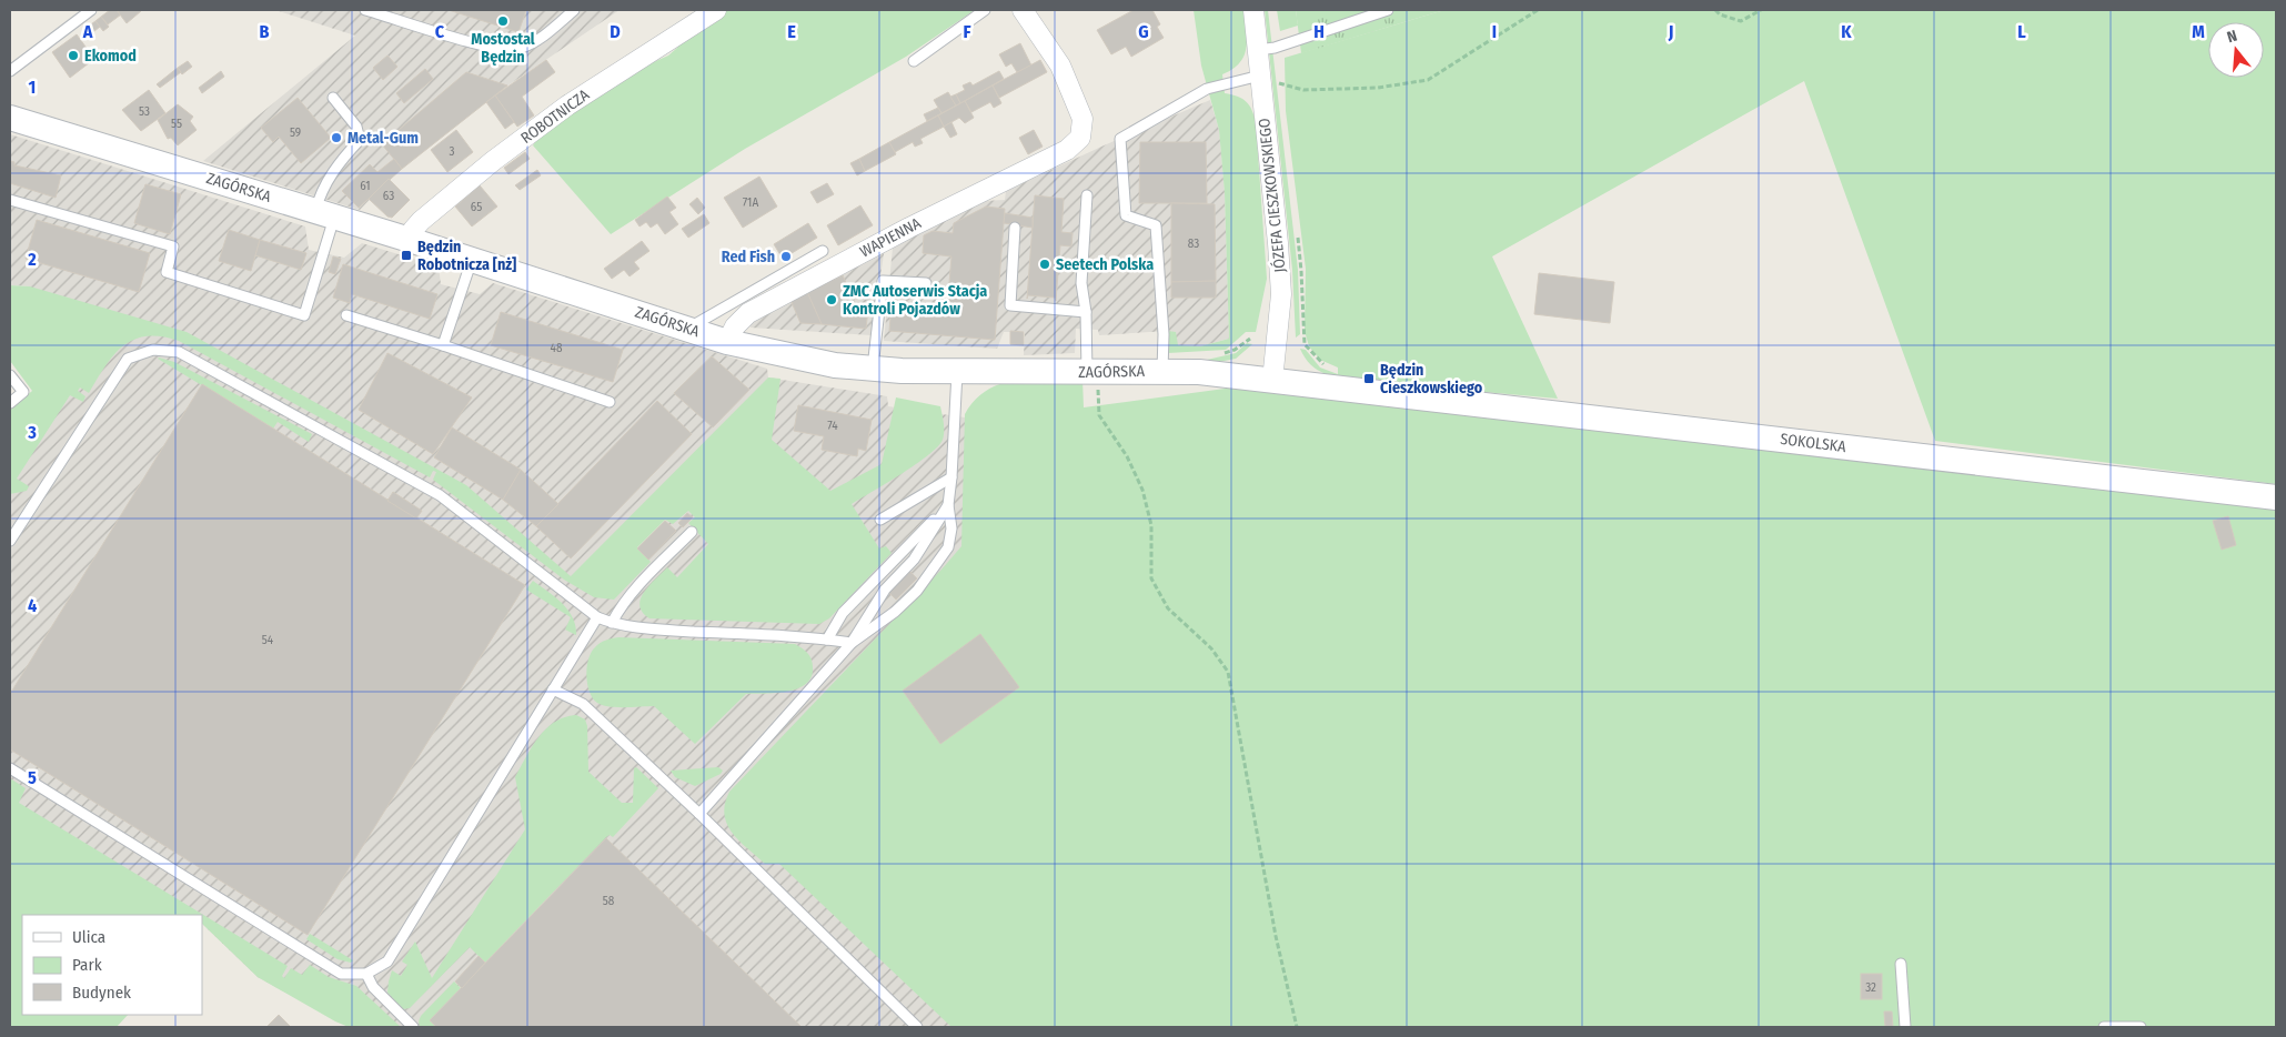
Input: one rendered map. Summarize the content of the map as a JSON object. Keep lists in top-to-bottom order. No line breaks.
{"streets":{"street":["ROBOTNICZA","ZAGÓRSKA","JÓZEFA CIESZKOWSKIEGO","WAPIENNA","SOKOLSKA"]},"crossings":[["ROBOTNICZA","ZAGÓRSKA"],["ZAGÓRSKA","JÓZEFA CIESZKOWSKIEGO"],["ZAGÓRSKA","WAPIENNA"],["ZAGÓRSKA","SOKOLSKA"]],"places":{"other":["Mostostal Będzin","Ekomod","Metal-Gum","Red Fish","Seetech Polska","ZMC Autoserwis Stacja Kontroli Pojazdów"],"transit":["Będzin Robotnicza [nż]","Będzin Cieszkowskiego"]},"house_numbers":["53","55","59","3","61","63","71A","65","83","48","74","54","58","32"],"legend":["Ulica","Park","Budynek"],"north":"top","grid":{"columns":["A","B","C","D","E","F","G","H","I","J","K","L","M"],"rows":["1","2","3","4","5"]}}
